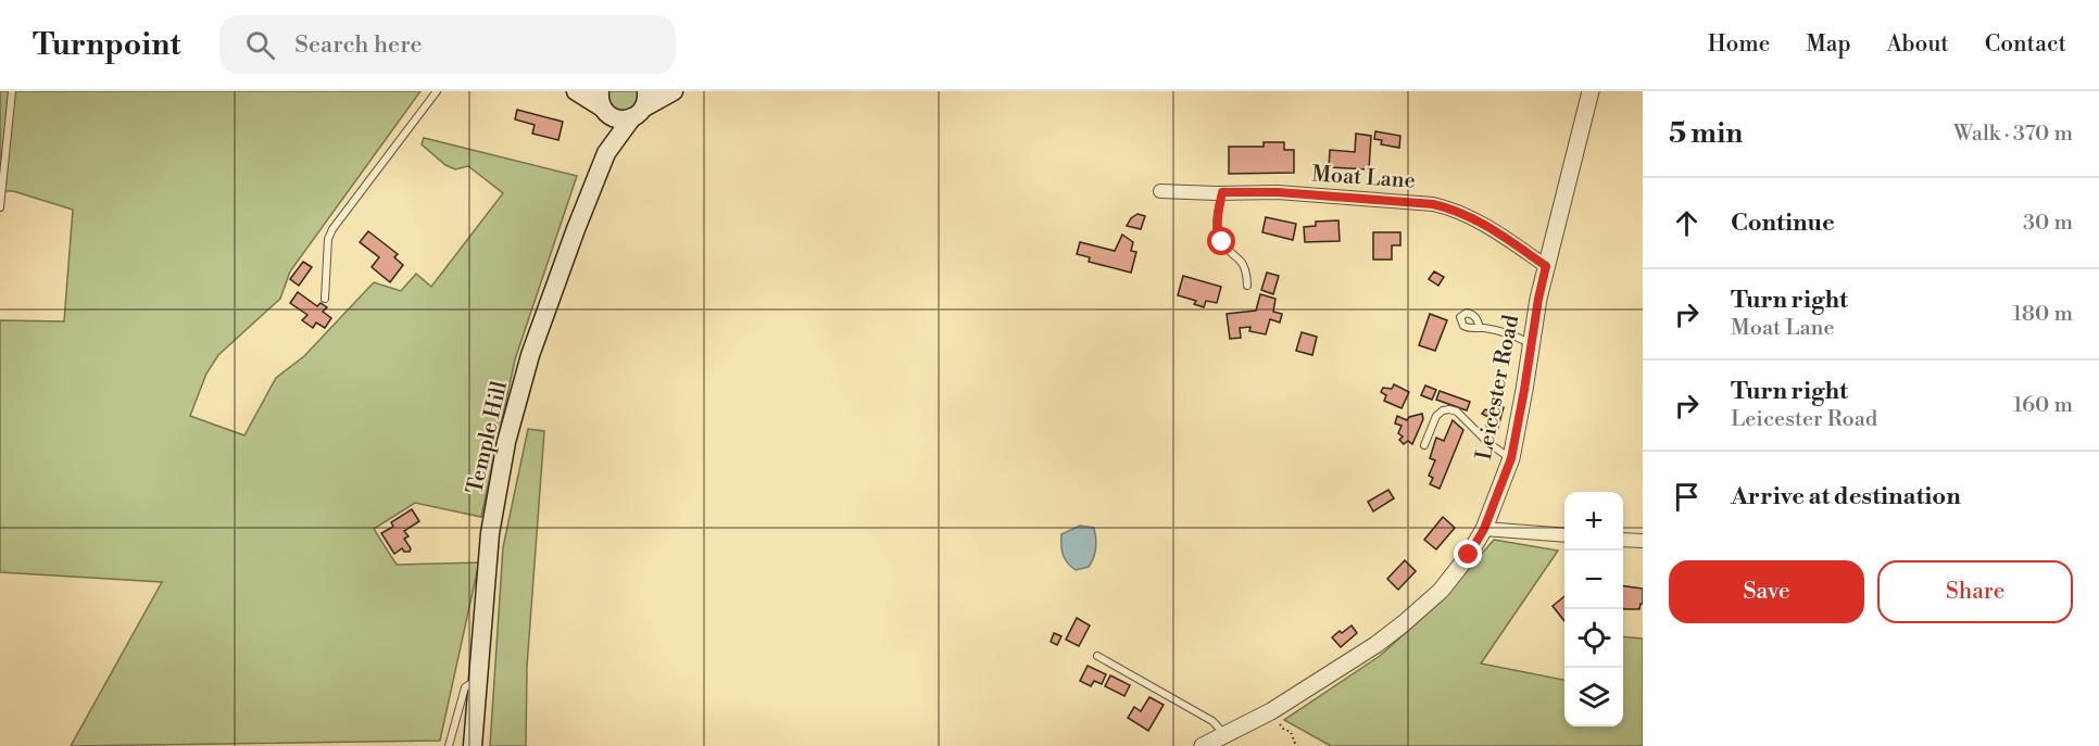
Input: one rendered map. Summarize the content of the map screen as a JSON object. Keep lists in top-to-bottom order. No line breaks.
{"streets":{"main road":["Temple Hill"],"street":["Moat Lane","Leicester Road"]},"crossings":[["Moat Lane","Leicester Road"]],"page":{"header":"Turnpoint","search":"Search here","nav":["Home","Map","About","Contact"],"heading":["5 min","Walk · 370 m"],"list":[["Continue","30 m"],["Turn right","Moat Lane","180 m"],["Turn right","Leicester Road","160 m"],"Arrive at destination"],"map_buttons":["+","−"],"buttons":["Save","Share"]}}
